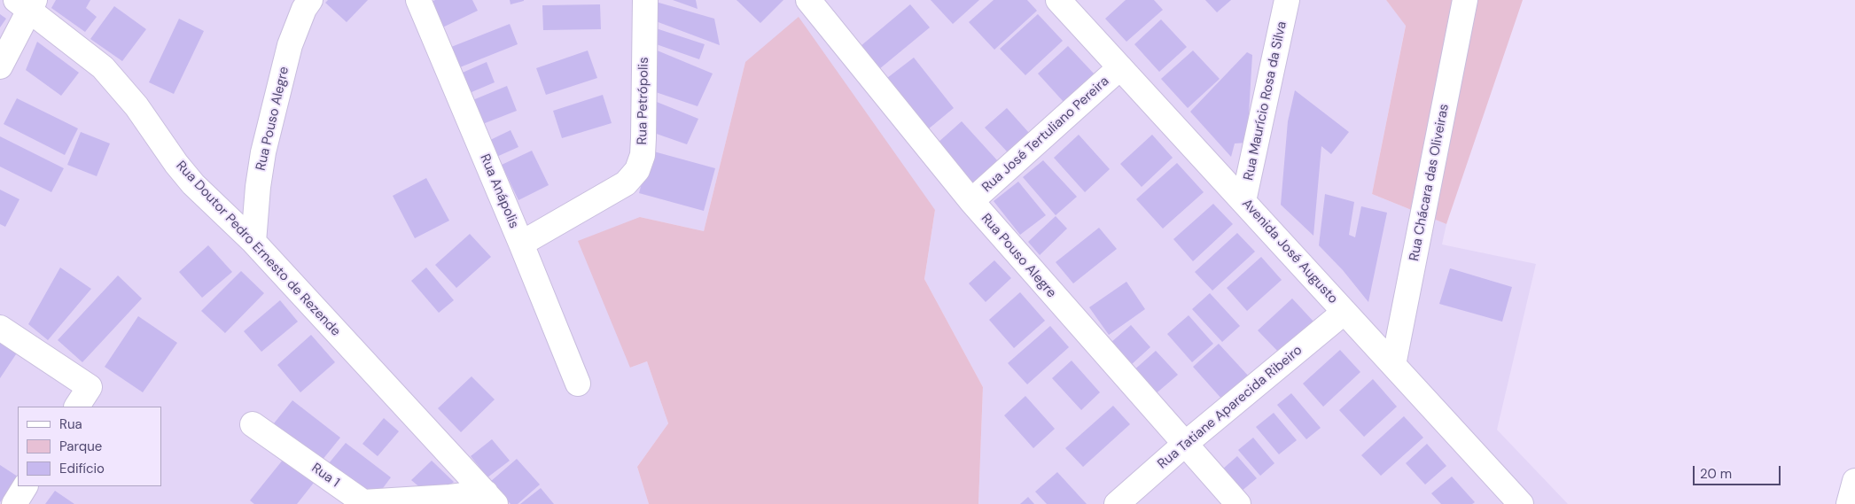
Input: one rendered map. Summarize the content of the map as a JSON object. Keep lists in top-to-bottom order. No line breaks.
{"streets":{"street":["Rua Petrópolis","Rua Maurício Rosa da Silva","Rua Pouso Alegre","Rua José Tertuliano Pereira","Rua Chácara das Oliveiras","Rua Anápolis","Rua Doutor Pedro Ernesto de Rezende","Avenida José Augusto","Rua Tatiane Aparecida Ribeiro","Rua 1"]},"crossings":[["Rua Petrópolis","Rua Anápolis"],["Rua Maurício Rosa da Silva","Avenida José Augusto"],["Rua Pouso Alegre","Rua José Tertuliano Pereira"],["Rua Pouso Alegre","Rua Doutor Pedro Ernesto de Rezende"],["Rua Pouso Alegre","Rua Tatiane Aparecida Ribeiro"],["Rua José Tertuliano Pereira","Avenida José Augusto"],["Rua Chácara das Oliveiras","Avenida José Augusto"],["Rua Doutor Pedro Ernesto de Rezende","Rua 1"],["Avenida José Augusto","Rua Tatiane Aparecida Ribeiro"]],"legend":["Rua","Parque","Edifício"],"scale_bar":"20 m"}
